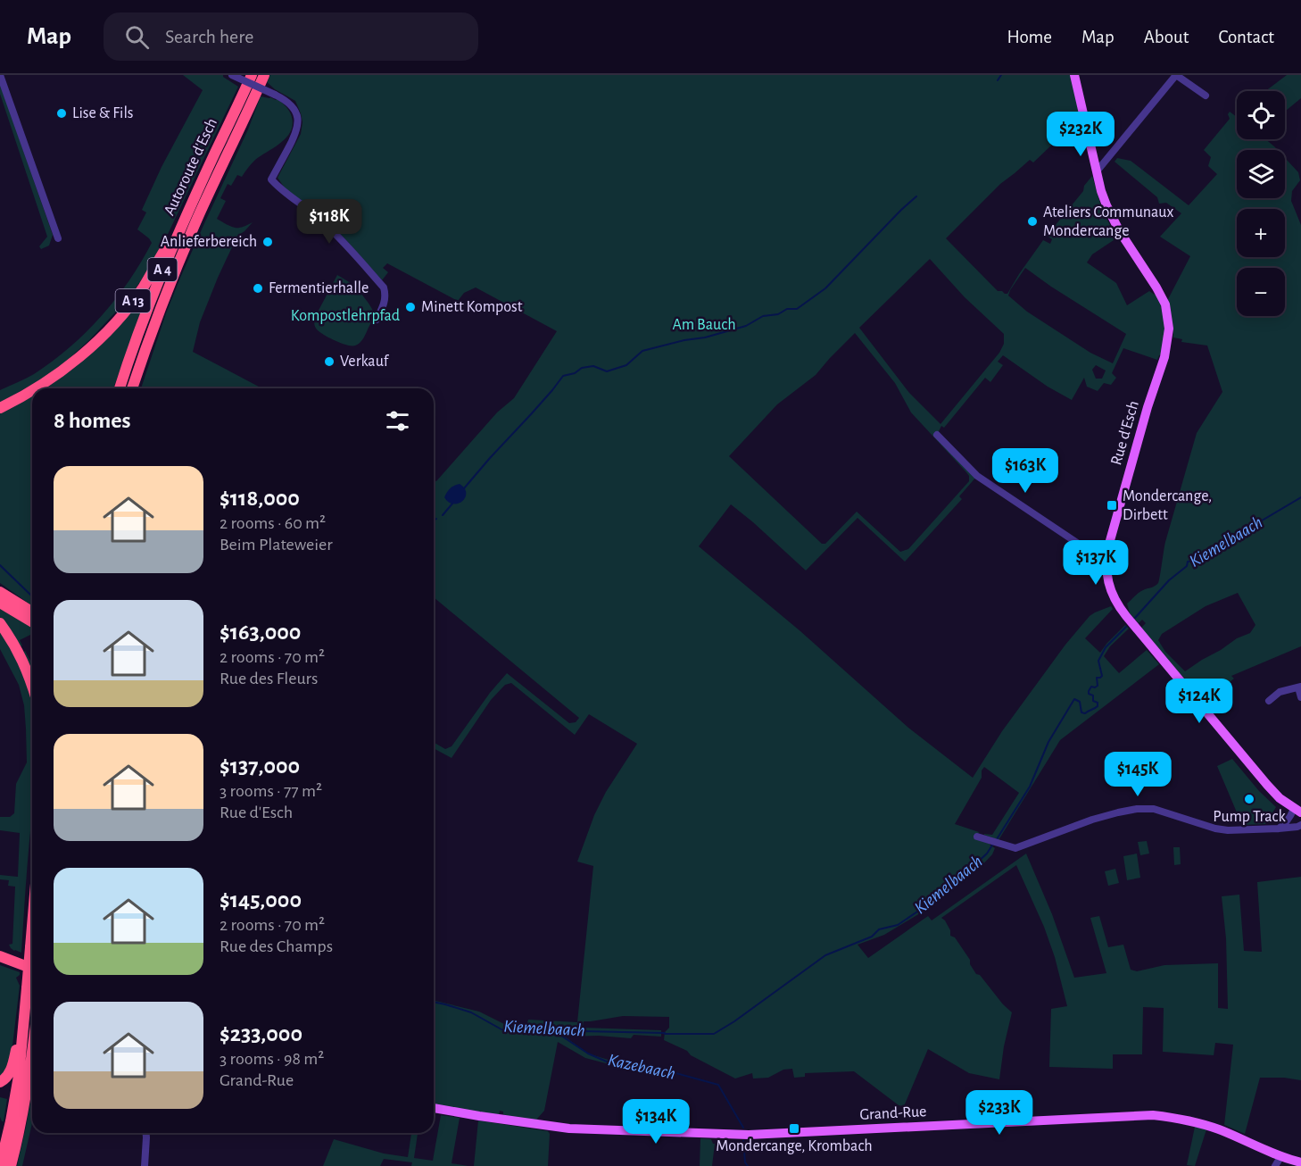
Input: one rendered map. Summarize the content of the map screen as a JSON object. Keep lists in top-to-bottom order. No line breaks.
{"streets":{"highway":["Autoroute d'Esch","A 4","A 13"],"main road":["Rue d'Esch","Grand-Rue"]},"crossings":[["Autoroute d'Esch","A 13"]],"water":["Kiemelbaach","Kazebaach"],"parks":["Kompostlehrpfad","Am Bauch"],"places":{"other":["Lise & Fils","Ateliers Communaux Mondercange","Anlieferbereich","Fermentierhalle","Minett Kompost","Verkauf","Pump Track"],"transit":["Mondercange, Dirbett","Mondercange, Krombach"]},"page":{"header":"Map","search":"Search here","nav":["Home","Map","About","Contact"],"map_buttons":["+","−"],"price":["$232K","$118K","$163K","$137K","$124K","$145K","$233K","$134K"],"heading":"8 homes","list":[{"name":"$118,000","note":"2 rooms · 60 m² · Beim Plateweier"},{"name":"$163,000","note":"2 rooms · 70 m² · Rue des Fleurs"},{"name":"$137,000","note":"3 rooms · 77 m² · Rue d'Esch"},{"name":"$145,000","note":"2 rooms · 70 m² · Rue des Champs"},{"name":"$233,000","note":"3 rooms · 98 m² · Grand-Rue"}]}}
